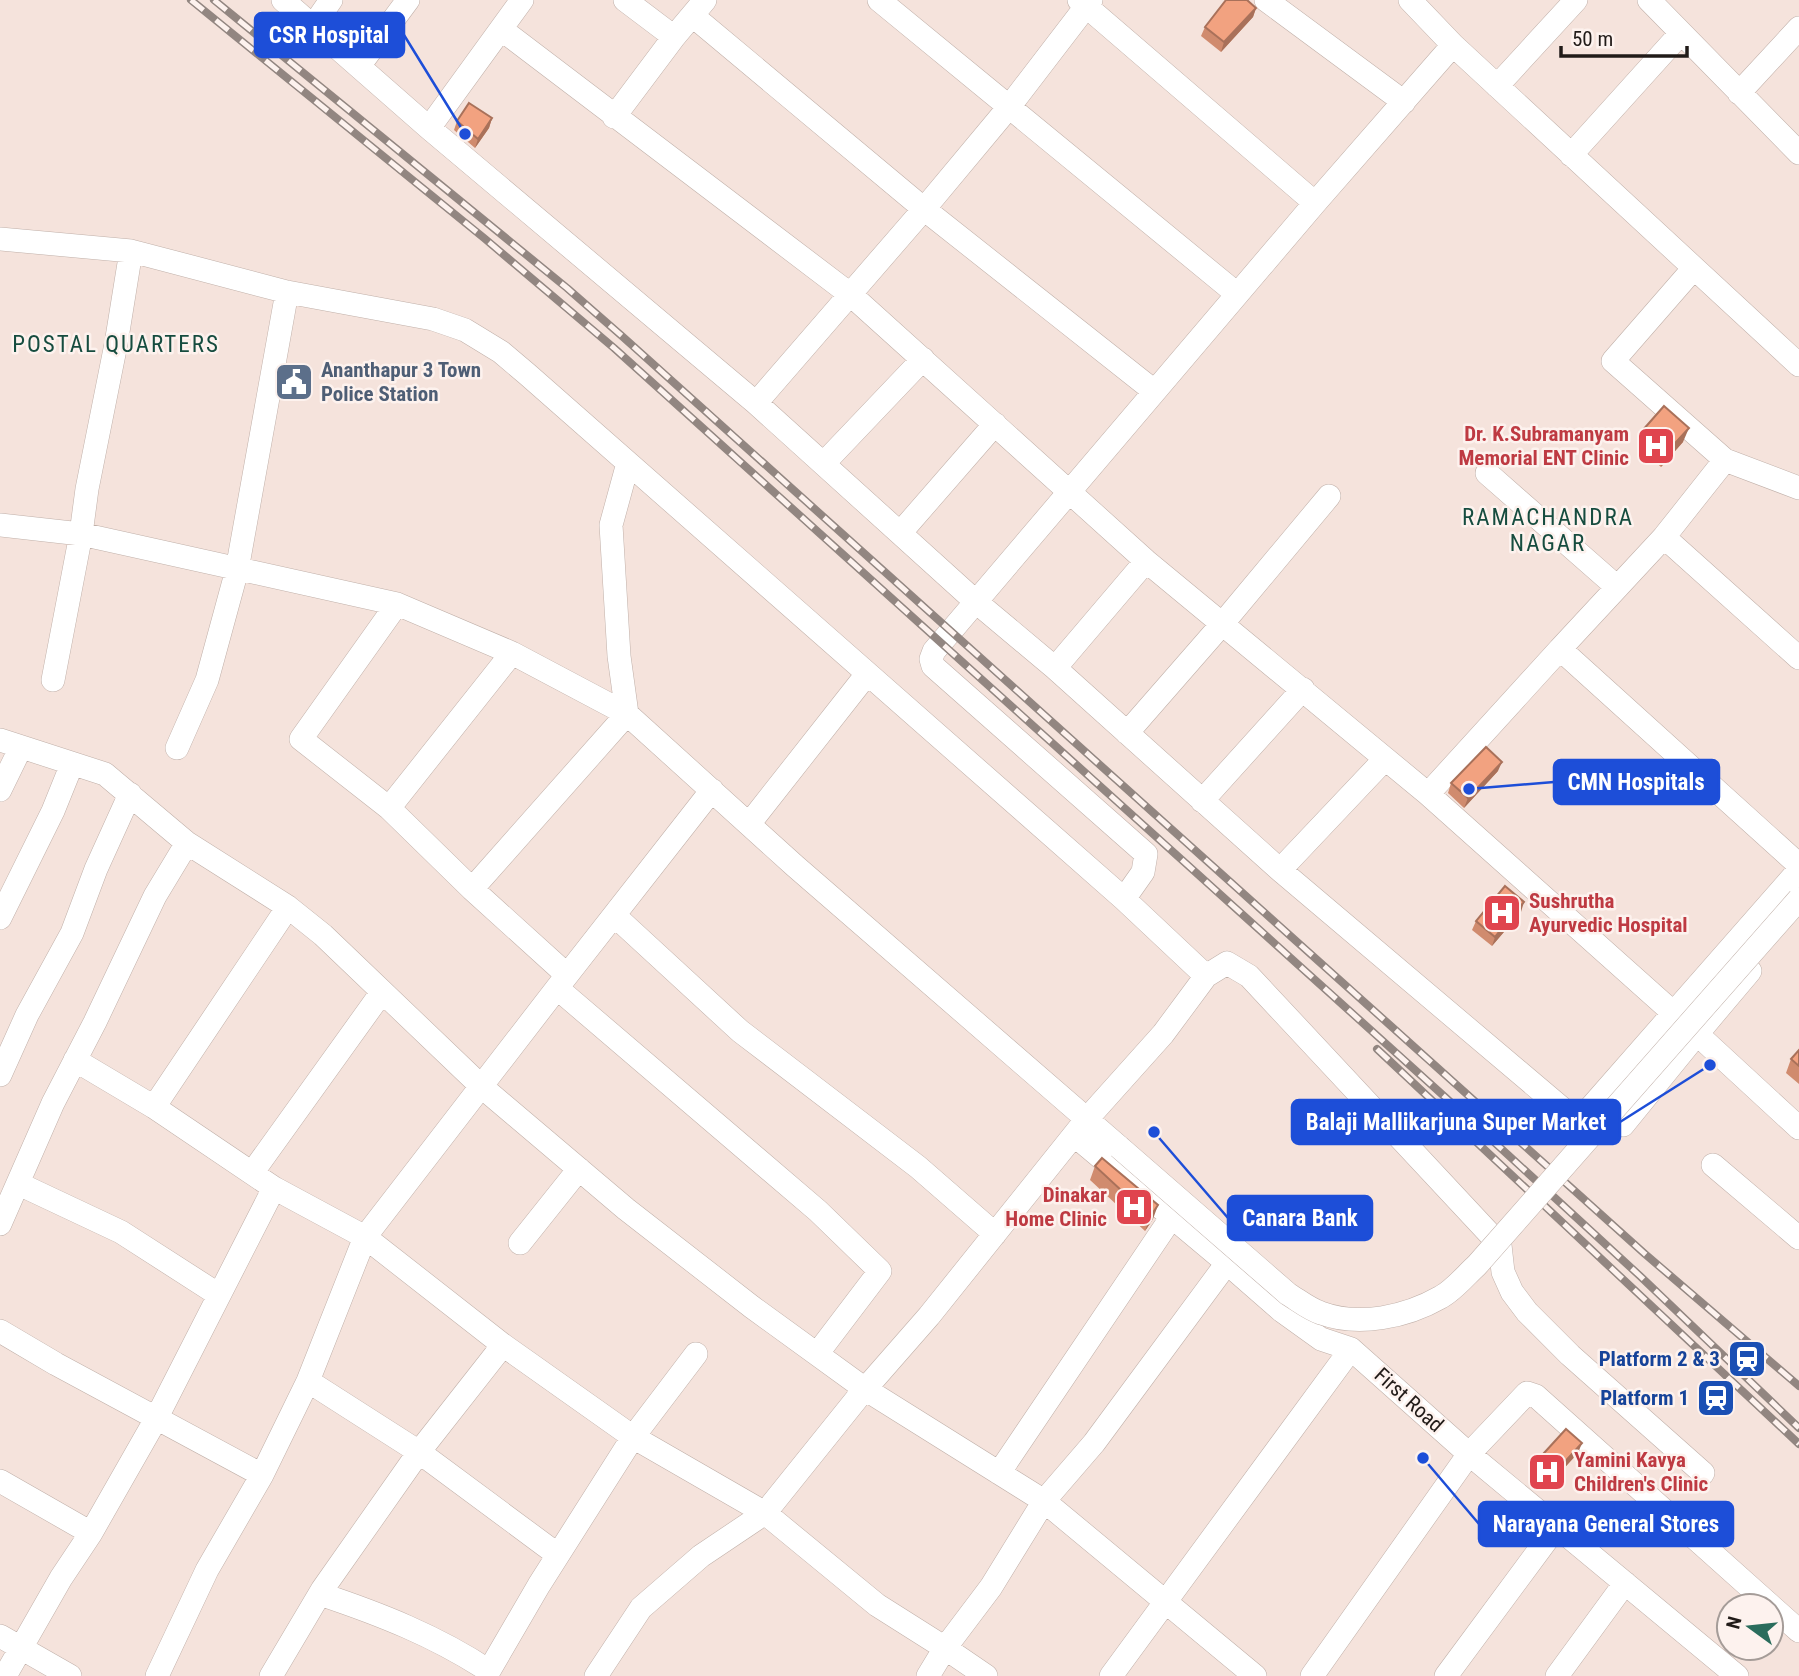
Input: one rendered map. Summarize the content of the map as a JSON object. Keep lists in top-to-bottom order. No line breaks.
{"streets":{"street":["First Road"]},"districts":["POSTAL QUARTERS","RAMACHANDRA NAGAR"],"places":{"other":["CSR Hospital","CMN Hospitals","Balaji Mallikarjuna Super Market","Canara Bank","Narayana General Stores"],"public building":["Ananthapur 3 Town Police Station"],"hospital":["Dr. K.Subramanyam Memorial ENT Clinic","Sushrutha Ayurvedic Hospital","Dinakar Home Clinic","Yamini Kavya Children's Clinic"],"station":["Platform 2 & 3","Platform 1"]},"scale_bar":"50 m","north":"left"}
